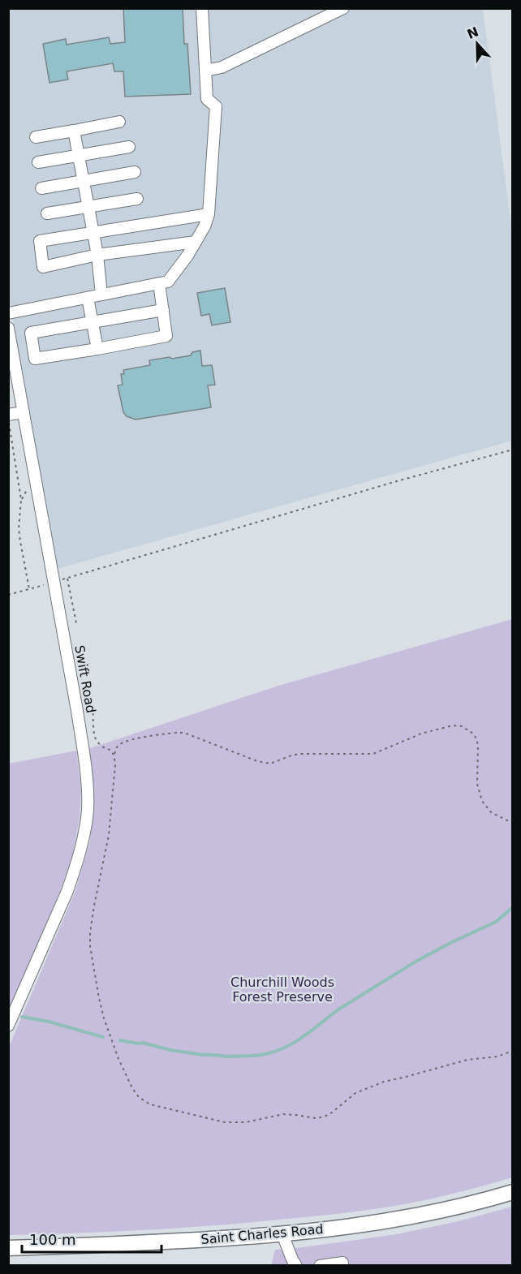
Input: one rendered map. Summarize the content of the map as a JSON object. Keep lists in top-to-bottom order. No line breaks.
{"streets":{"main road":["Saint Charles Road"],"street":["Swift Road"]},"parks":["Churchill Woods Forest Preserve"],"scale_bar":"100 m","north":"top"}
